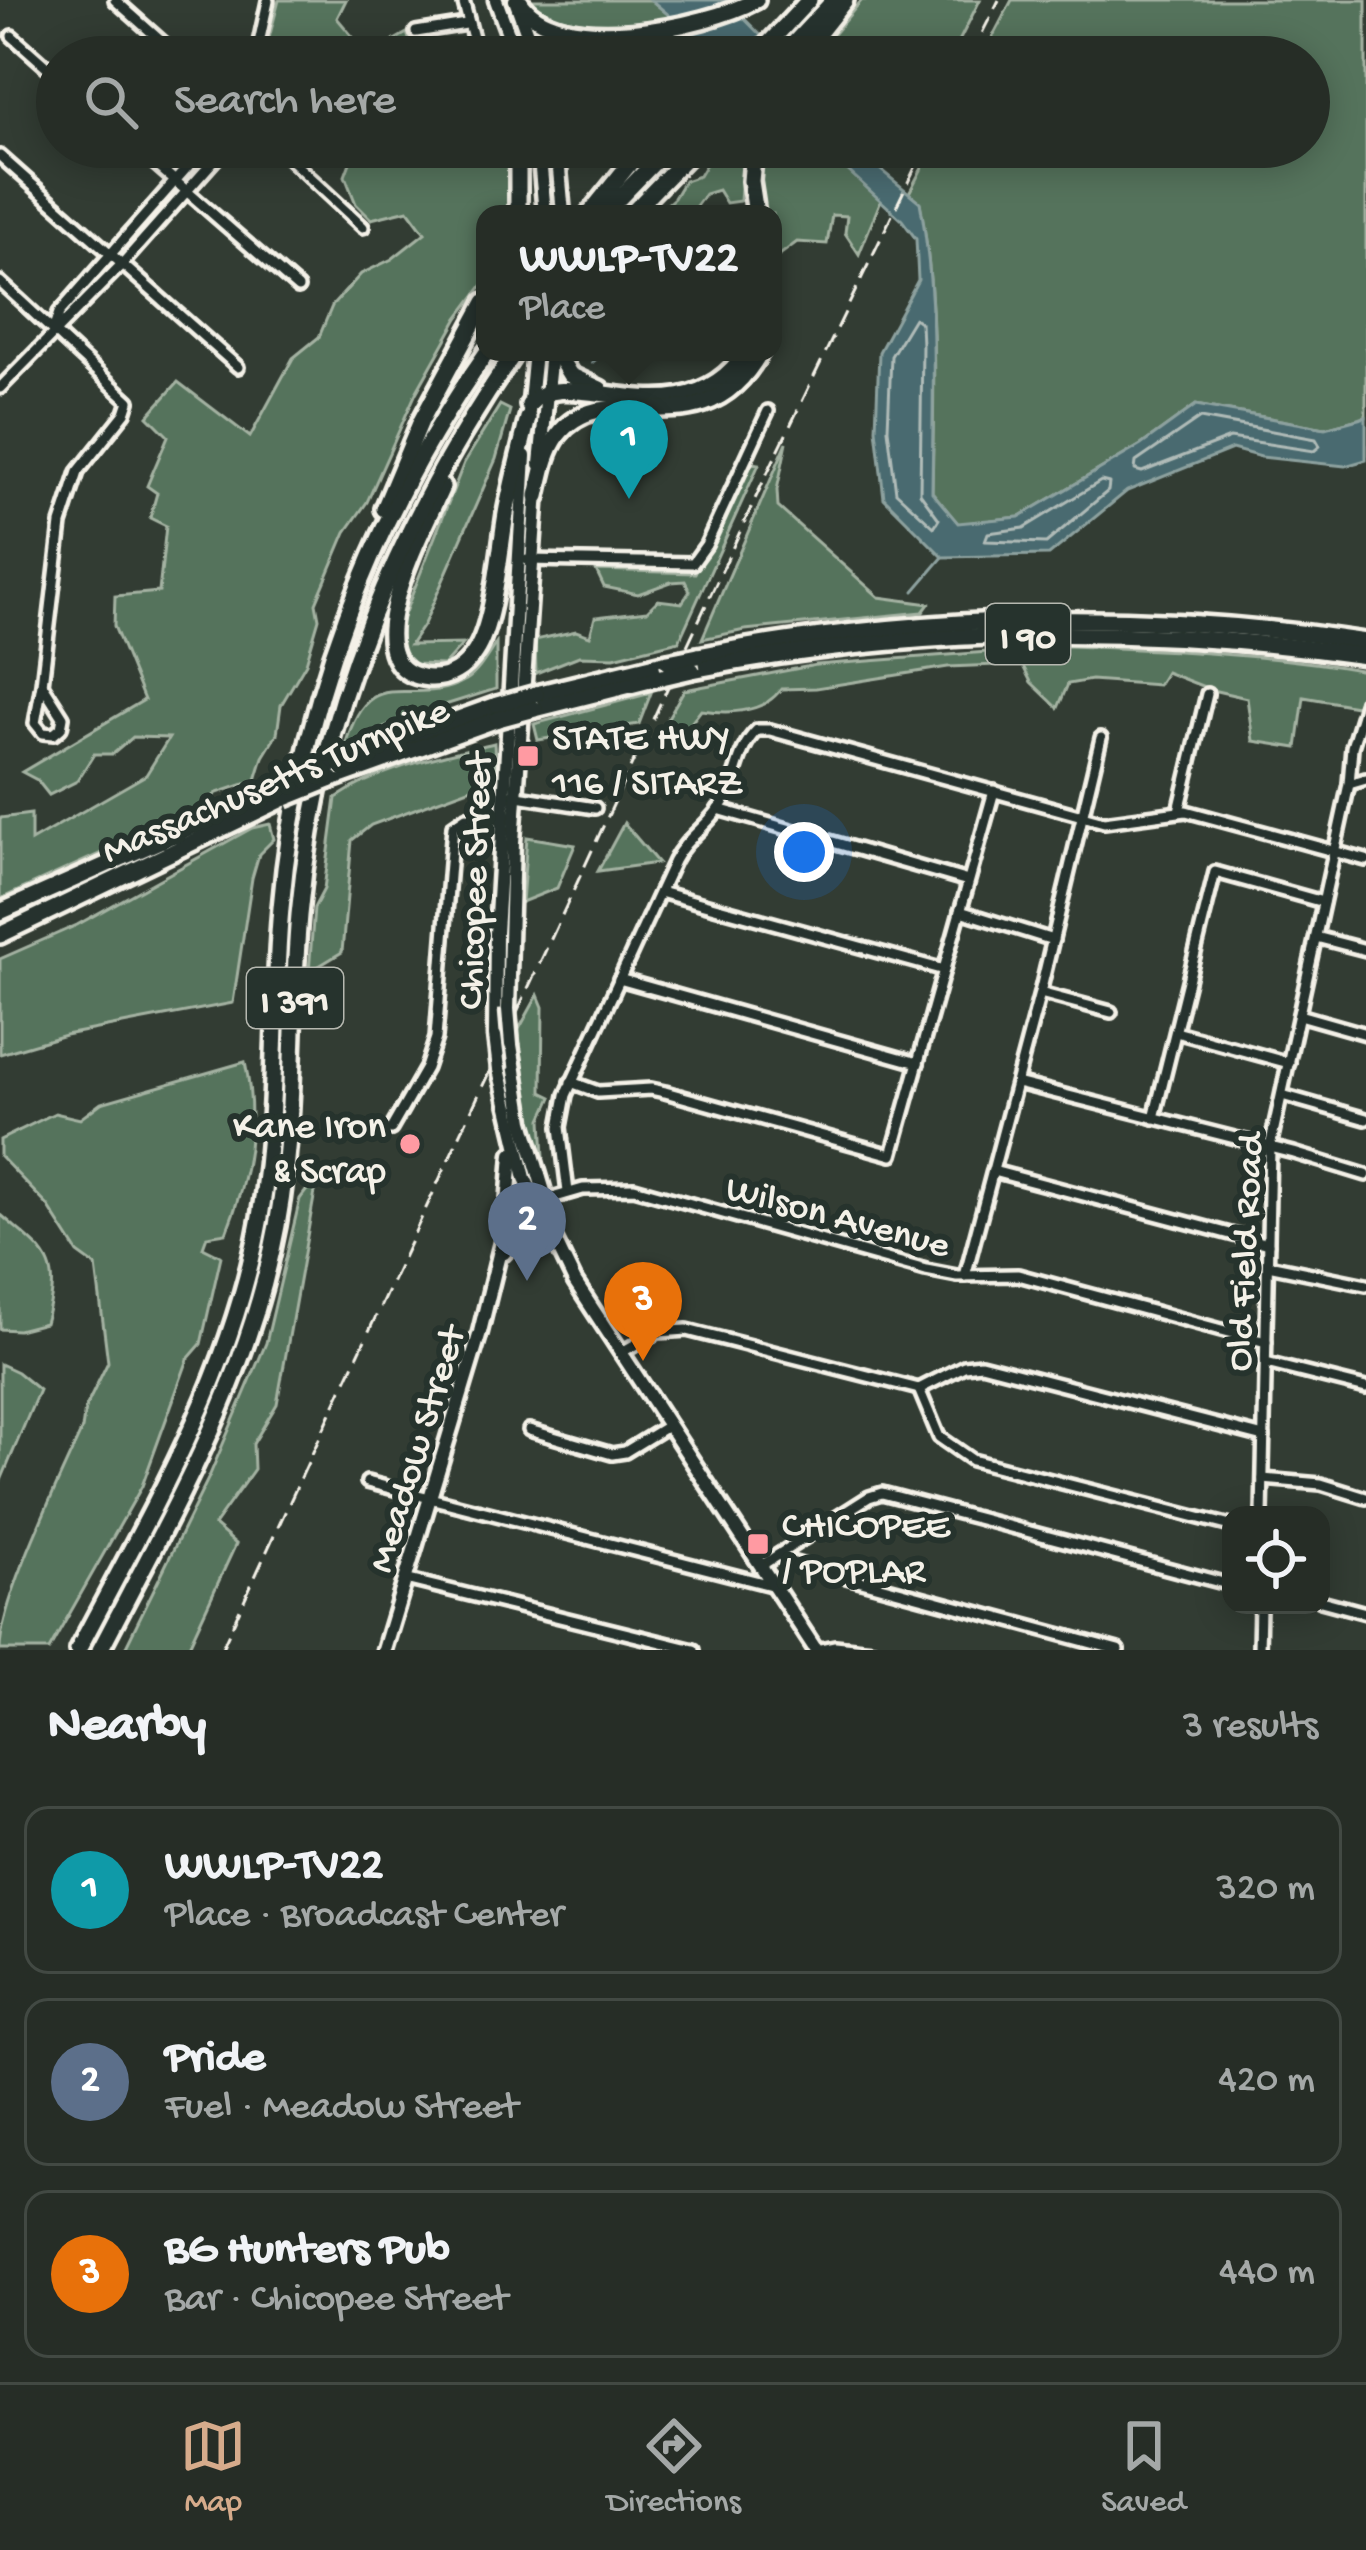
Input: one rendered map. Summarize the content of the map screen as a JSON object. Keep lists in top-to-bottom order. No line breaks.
{"streets":{"highway":["I 90","Massachusetts Turnpike","I 391"],"main road":["Chicopee Street","Meadow Street"],"street":["Wilson Avenue","Old Field Road"]},"crossings":[["Chicopee Street","Wilson Avenue"],["Chicopee Street","Meadow Street"],["Wilson Avenue","Old Field Road"],["Wilson Avenue","Meadow Street"]],"places":{"transit":["STATE HWY 116 / SITARZ","CHICOPEE / POPLAR"],"other":["Kane Iron & Scrap"]},"page":{"search":"Search here","popup":["WWLP-TV22","Place"],"pins":["1","2","3"],"heading":["Nearby","3 results"],"list":[{"mark":"1","name":"WWLP-TV22","note":"Place · Broadcast Center","value":"320 m"},{"mark":"2","name":"Pride","note":"Fuel · Meadow Street","value":"420 m"},{"mark":"3","name":"BG Hunters Pub","note":"Bar · Chicopee Street","value":"440 m"}],"nav":["Map","Directions","Saved"]}}
